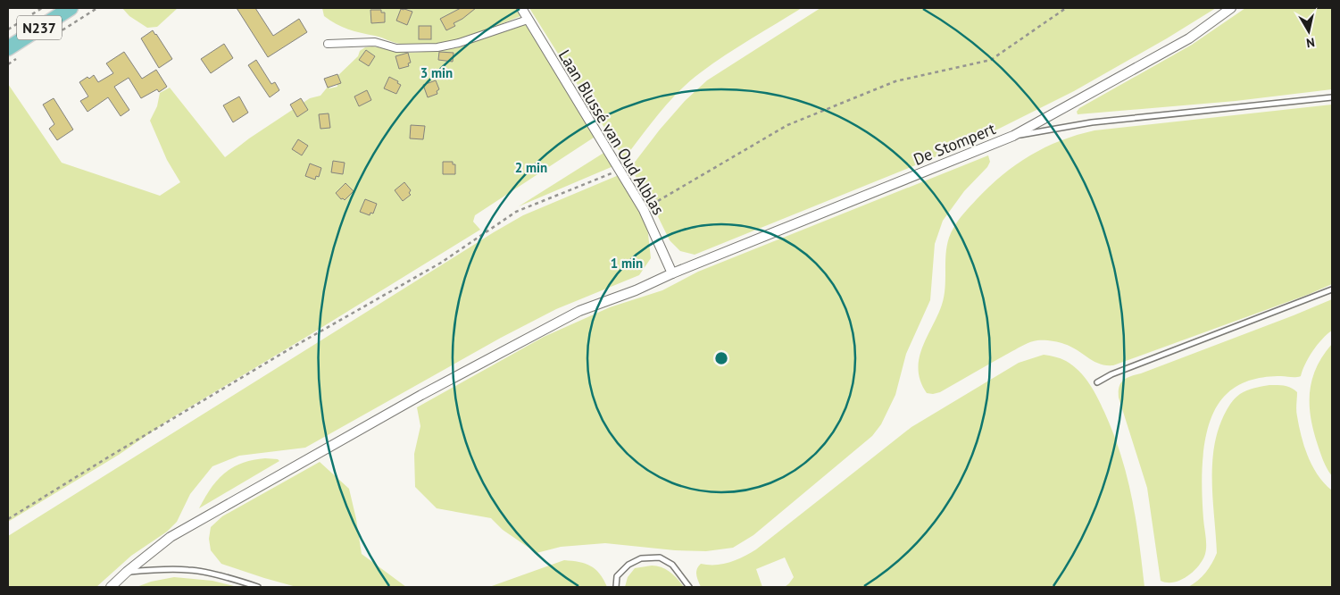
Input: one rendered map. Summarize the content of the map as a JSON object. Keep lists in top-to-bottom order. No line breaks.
{"streets":{"main road":["N237"],"street":["Laan Blussé van Oud Alblas","De Stompert"]},"crossings":[["Laan Blussé van Oud Alblas","De Stompert"]],"north":"bottom","rings":["3 min","2 min","1 min"]}
